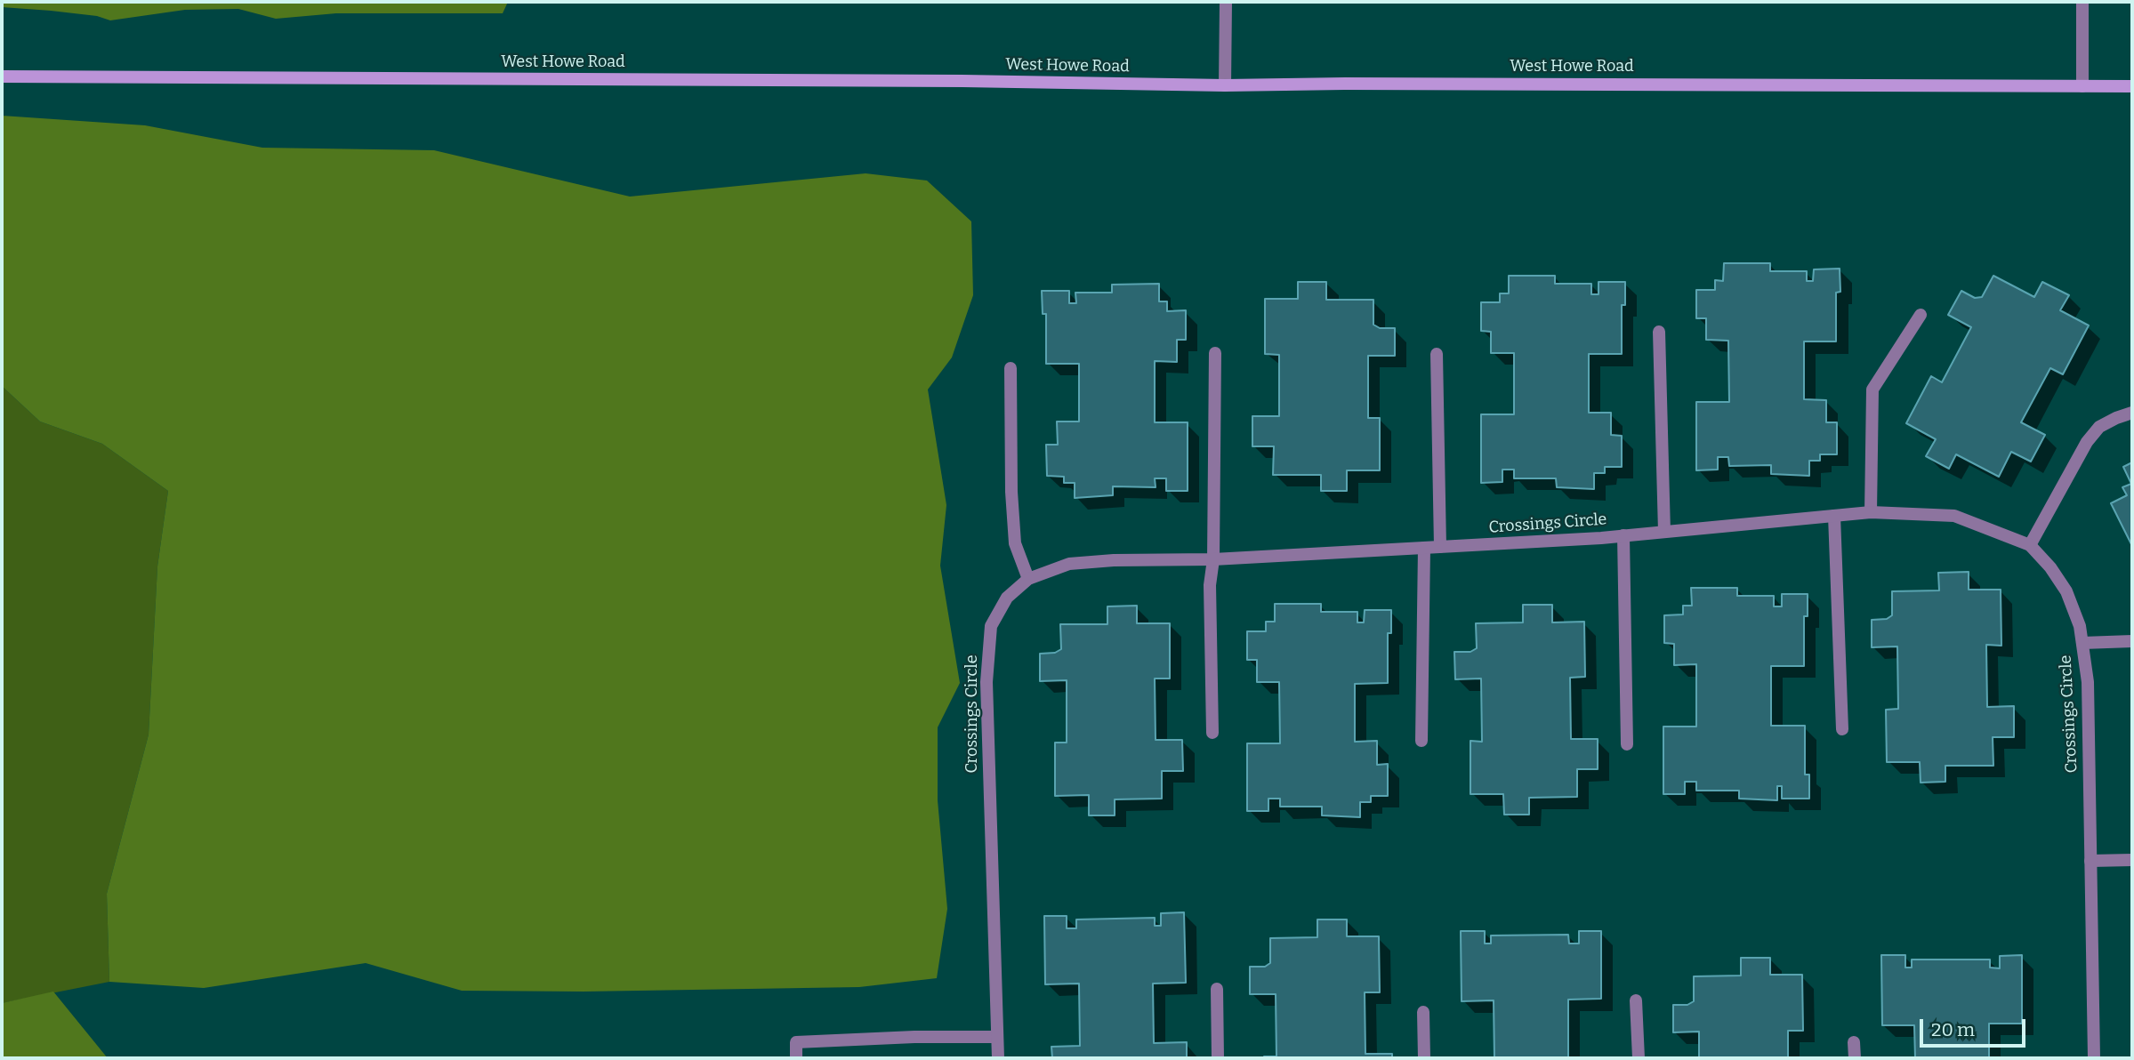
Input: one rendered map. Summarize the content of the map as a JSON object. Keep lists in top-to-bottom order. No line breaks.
{"streets":{"main road":["West Howe Road"],"street":["Crossings Circle"]},"scale_bar":"20 m"}
